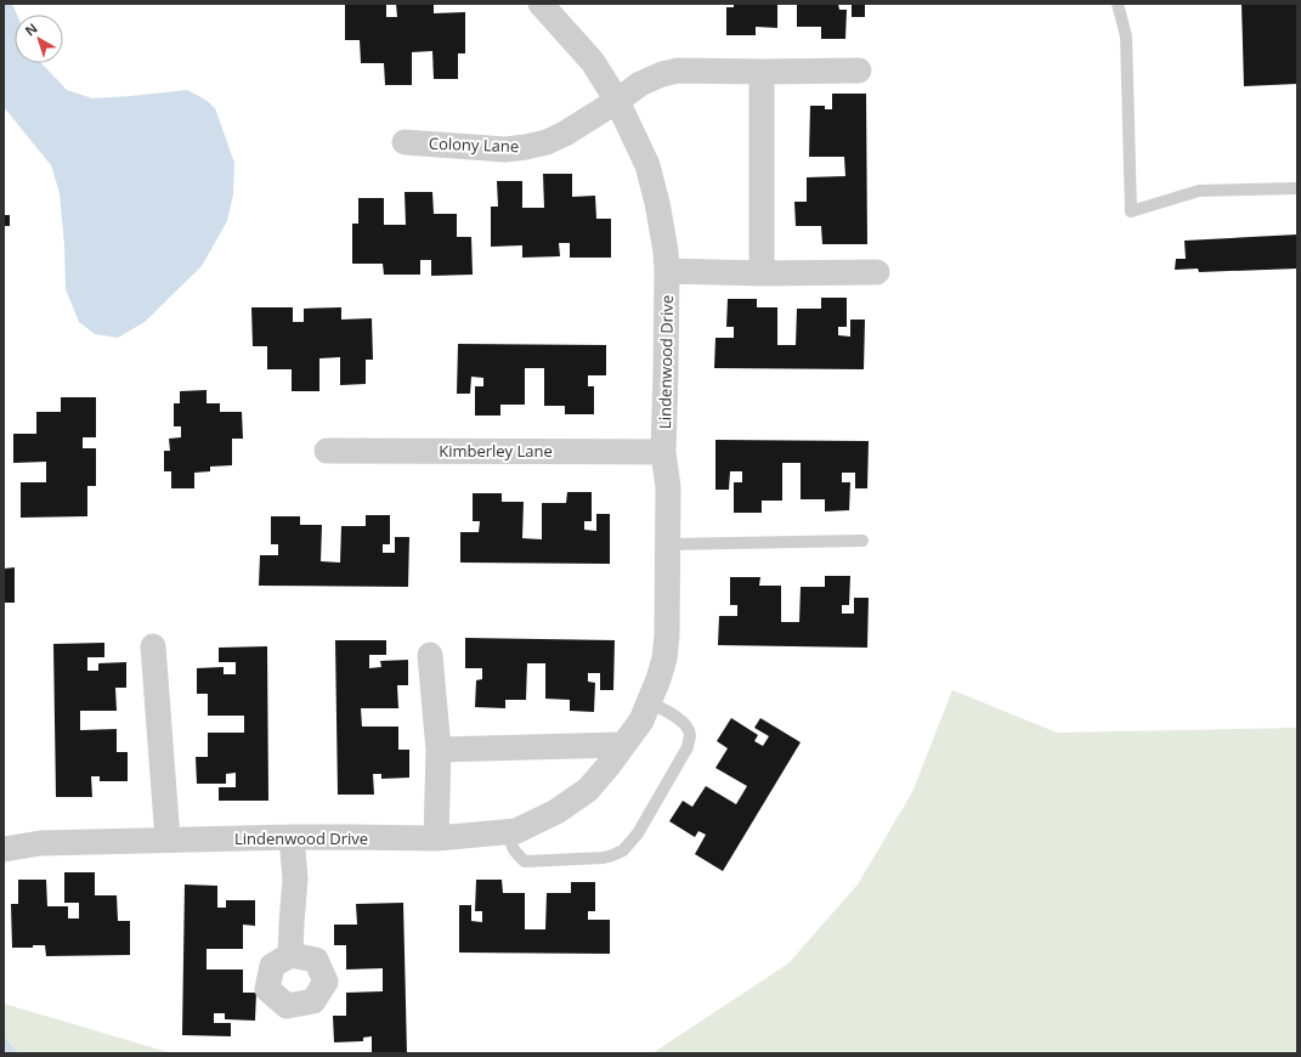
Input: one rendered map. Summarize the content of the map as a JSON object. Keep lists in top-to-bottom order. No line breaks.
{"streets":{"street":["Colony Lane","Lindenwood Drive","Kimberley Lane"]},"crossings":[["Colony Lane","Lindenwood Drive"],["Lindenwood Drive","Kimberley Lane"]],"north":"top left"}
